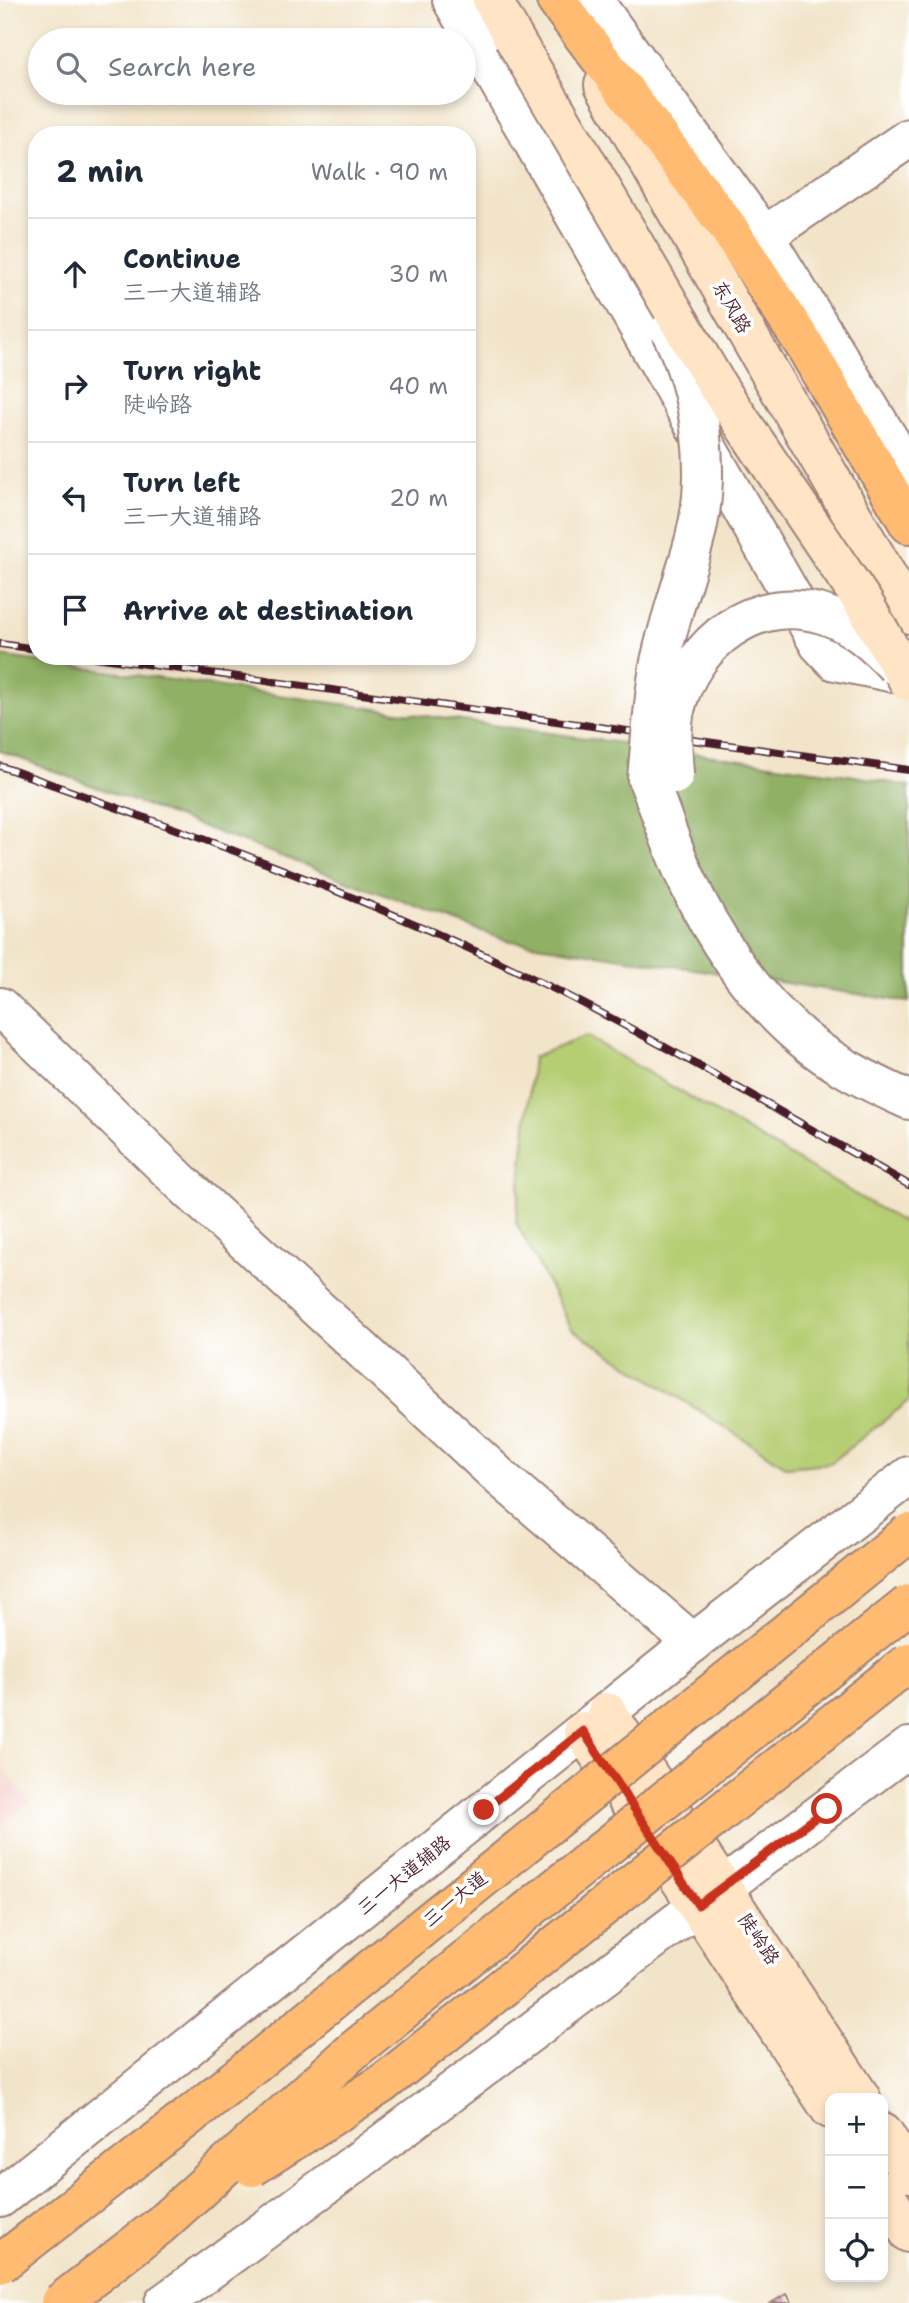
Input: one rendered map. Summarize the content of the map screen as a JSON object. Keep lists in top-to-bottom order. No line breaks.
{"streets":{"highway":["三一大道"],"main road":["东风路","陡岭路"],"street":["三一大道辅路"]},"crossings":[["三一大道辅路","陡岭路"]],"page":{"search":"Search here","heading":["2 min","Walk · 90 m"],"list":[["Continue","三一大道辅路","30 m"],["Turn right","陡岭路","40 m"],["Turn left","三一大道辅路","20 m"],"Arrive at destination"],"map_buttons":["+","−"]}}
